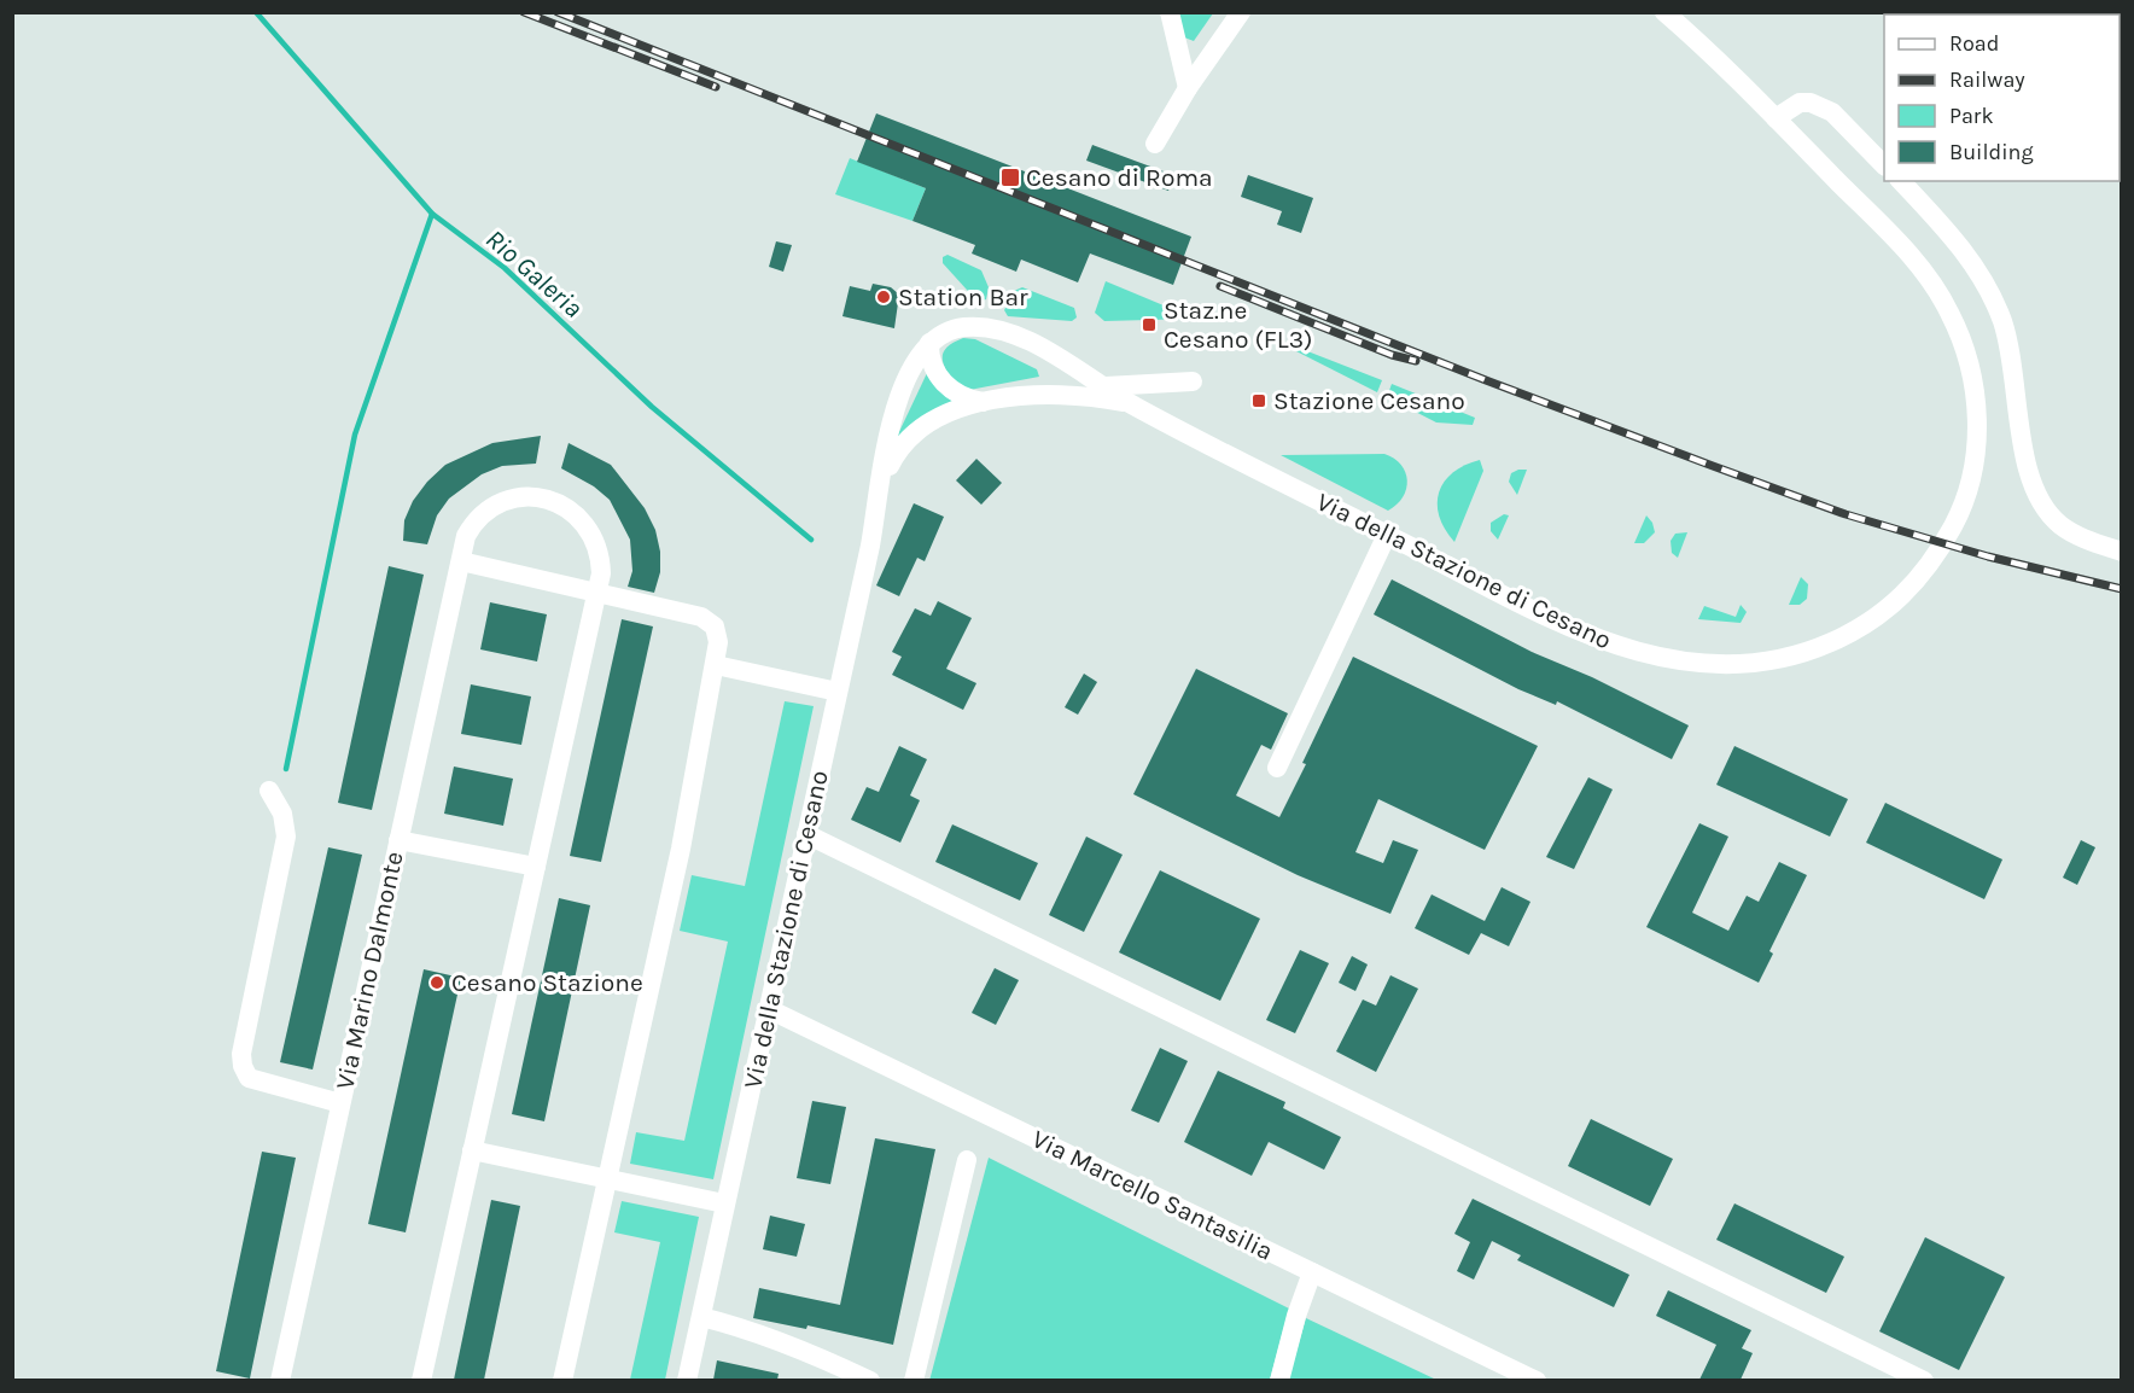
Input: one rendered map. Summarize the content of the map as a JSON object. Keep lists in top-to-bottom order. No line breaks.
{"streets":{"street":["Via della Stazione di Cesano","Via Marino Dalmonte","Via Marcello Santasilia"]},"crossings":[["Via della Stazione di Cesano","Via Marcello Santasilia"]],"water":["Rio Galeria"],"places":{"transit":["Cesano di Roma","Staz.ne Cesano (FL3)","Stazione Cesano"],"other":["Station Bar","Cesano Stazione"]},"legend":["Road","Railway","Park","Building"]}
